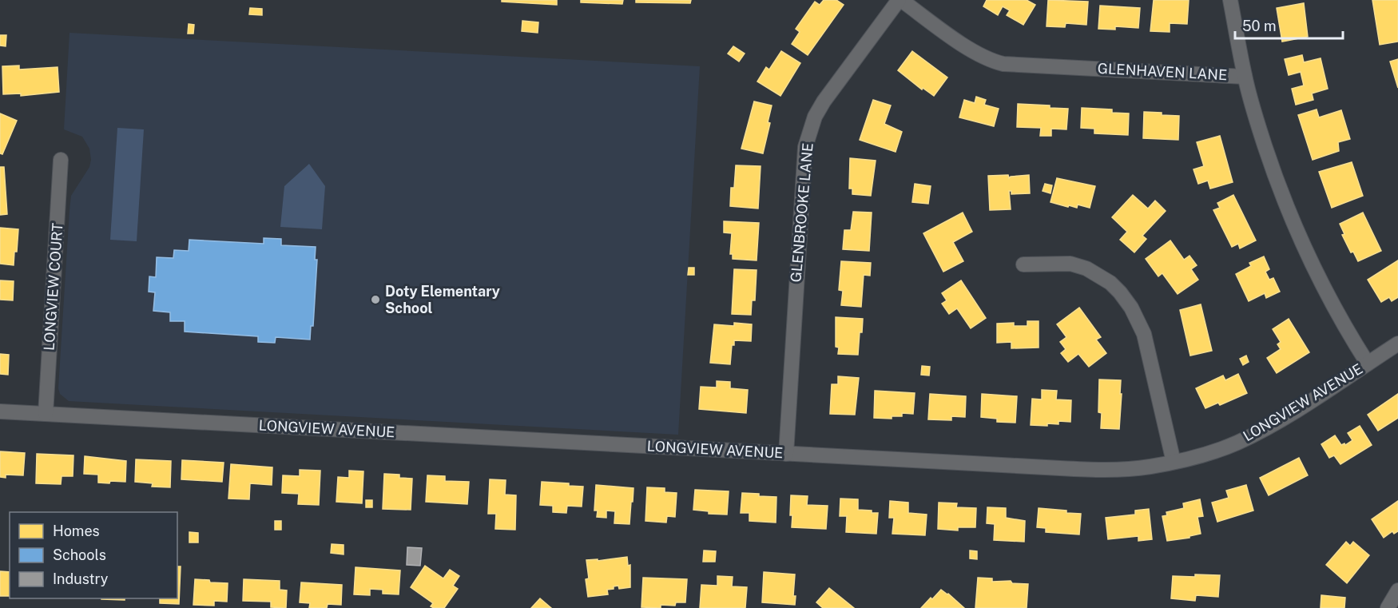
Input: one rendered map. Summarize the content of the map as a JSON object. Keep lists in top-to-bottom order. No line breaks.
{"streets":{"street":["GLENHAVEN LANE","GLENBROOKE LANE","LONGVIEW COURT","LONGVIEW AVENUE"]},"crossings":[["GLENHAVEN LANE","GLENBROOKE LANE"],["GLENHAVEN LANE","LONGVIEW AVENUE"],["GLENBROOKE LANE","LONGVIEW AVENUE"],["LONGVIEW COURT","LONGVIEW AVENUE"]],"places":["Doty Elementary School"],"legend":["Homes","Schools","Industry"],"scale_bar":"50 m"}
